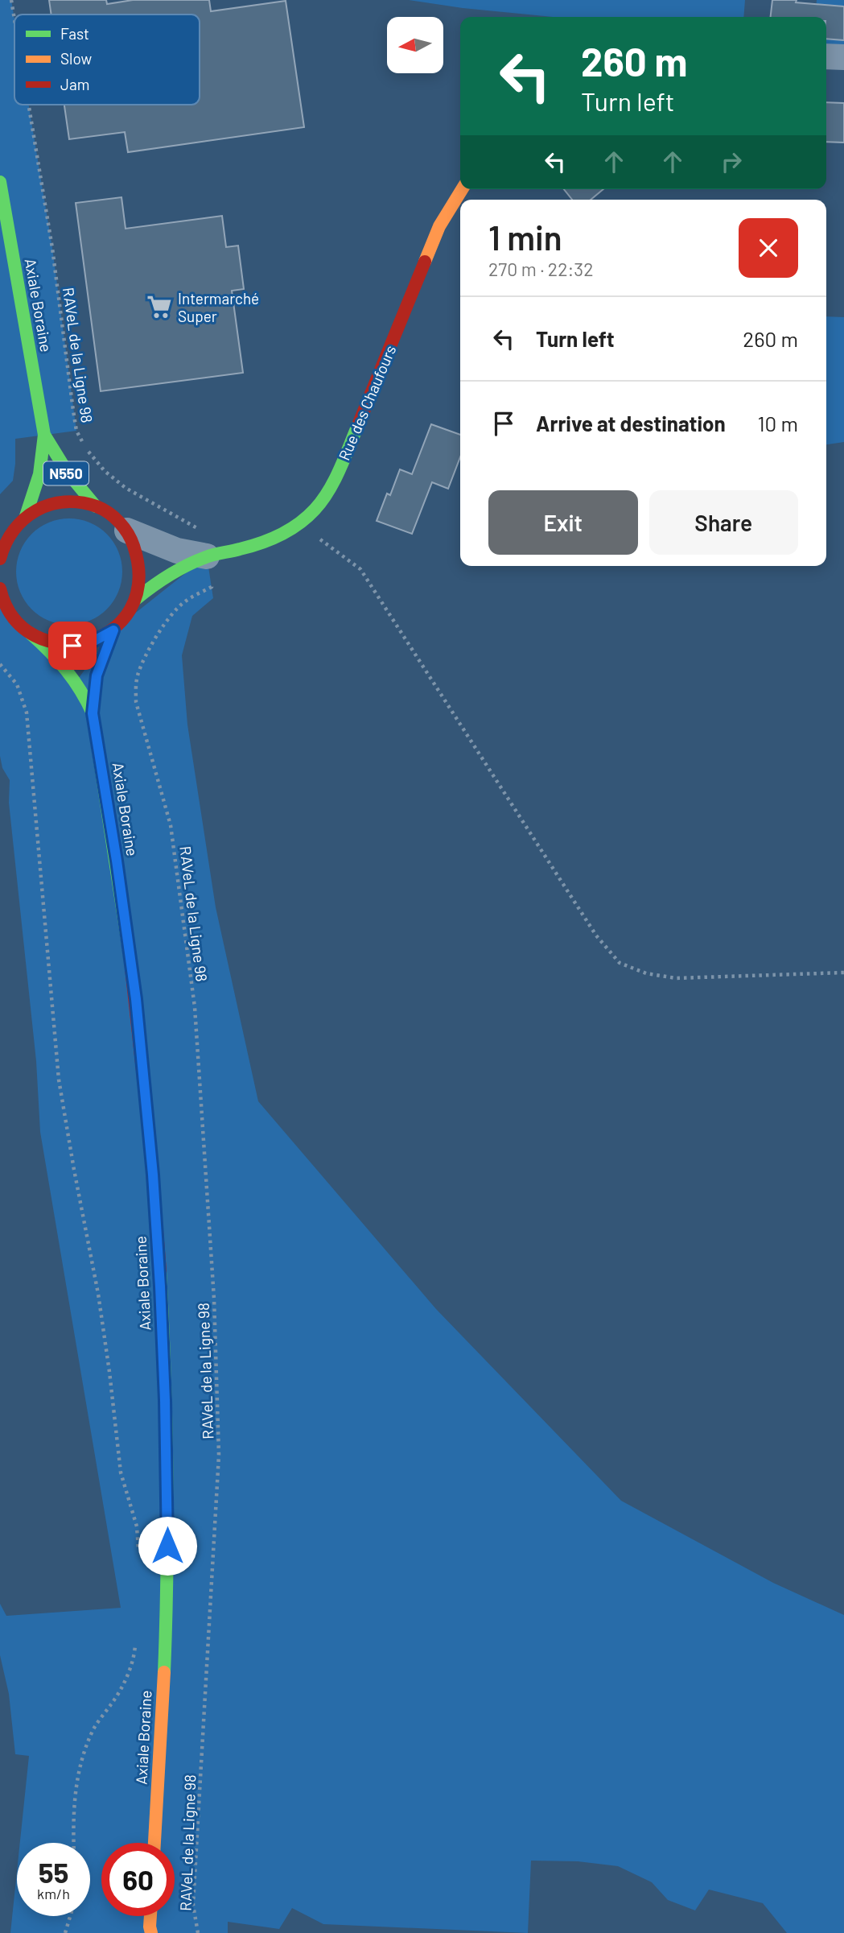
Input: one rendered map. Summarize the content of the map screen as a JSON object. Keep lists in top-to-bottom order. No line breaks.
{"streets":{"main road":["Axiale Boraine","Rue des Chaufours","N550"],"path":["RAVeL de la Ligne 98"]},"crossings":[["RAVeL de la Ligne 98","Rue des Chaufours"]],"places":{"supermarket":["Intermarché Super"]},"legend":["Fast","Slow","Jam"],"north":"left","page":{"turn":["260 m","Turn left"],"heading":["1 min","270 m · 22:32"],"list":[{"name":"Turn left","value":"260 m"},{"name":"Arrive at destination","value":"10 m"}],"buttons":["Exit","Share"],"speed":"55 km/h","limit":"60"}}
